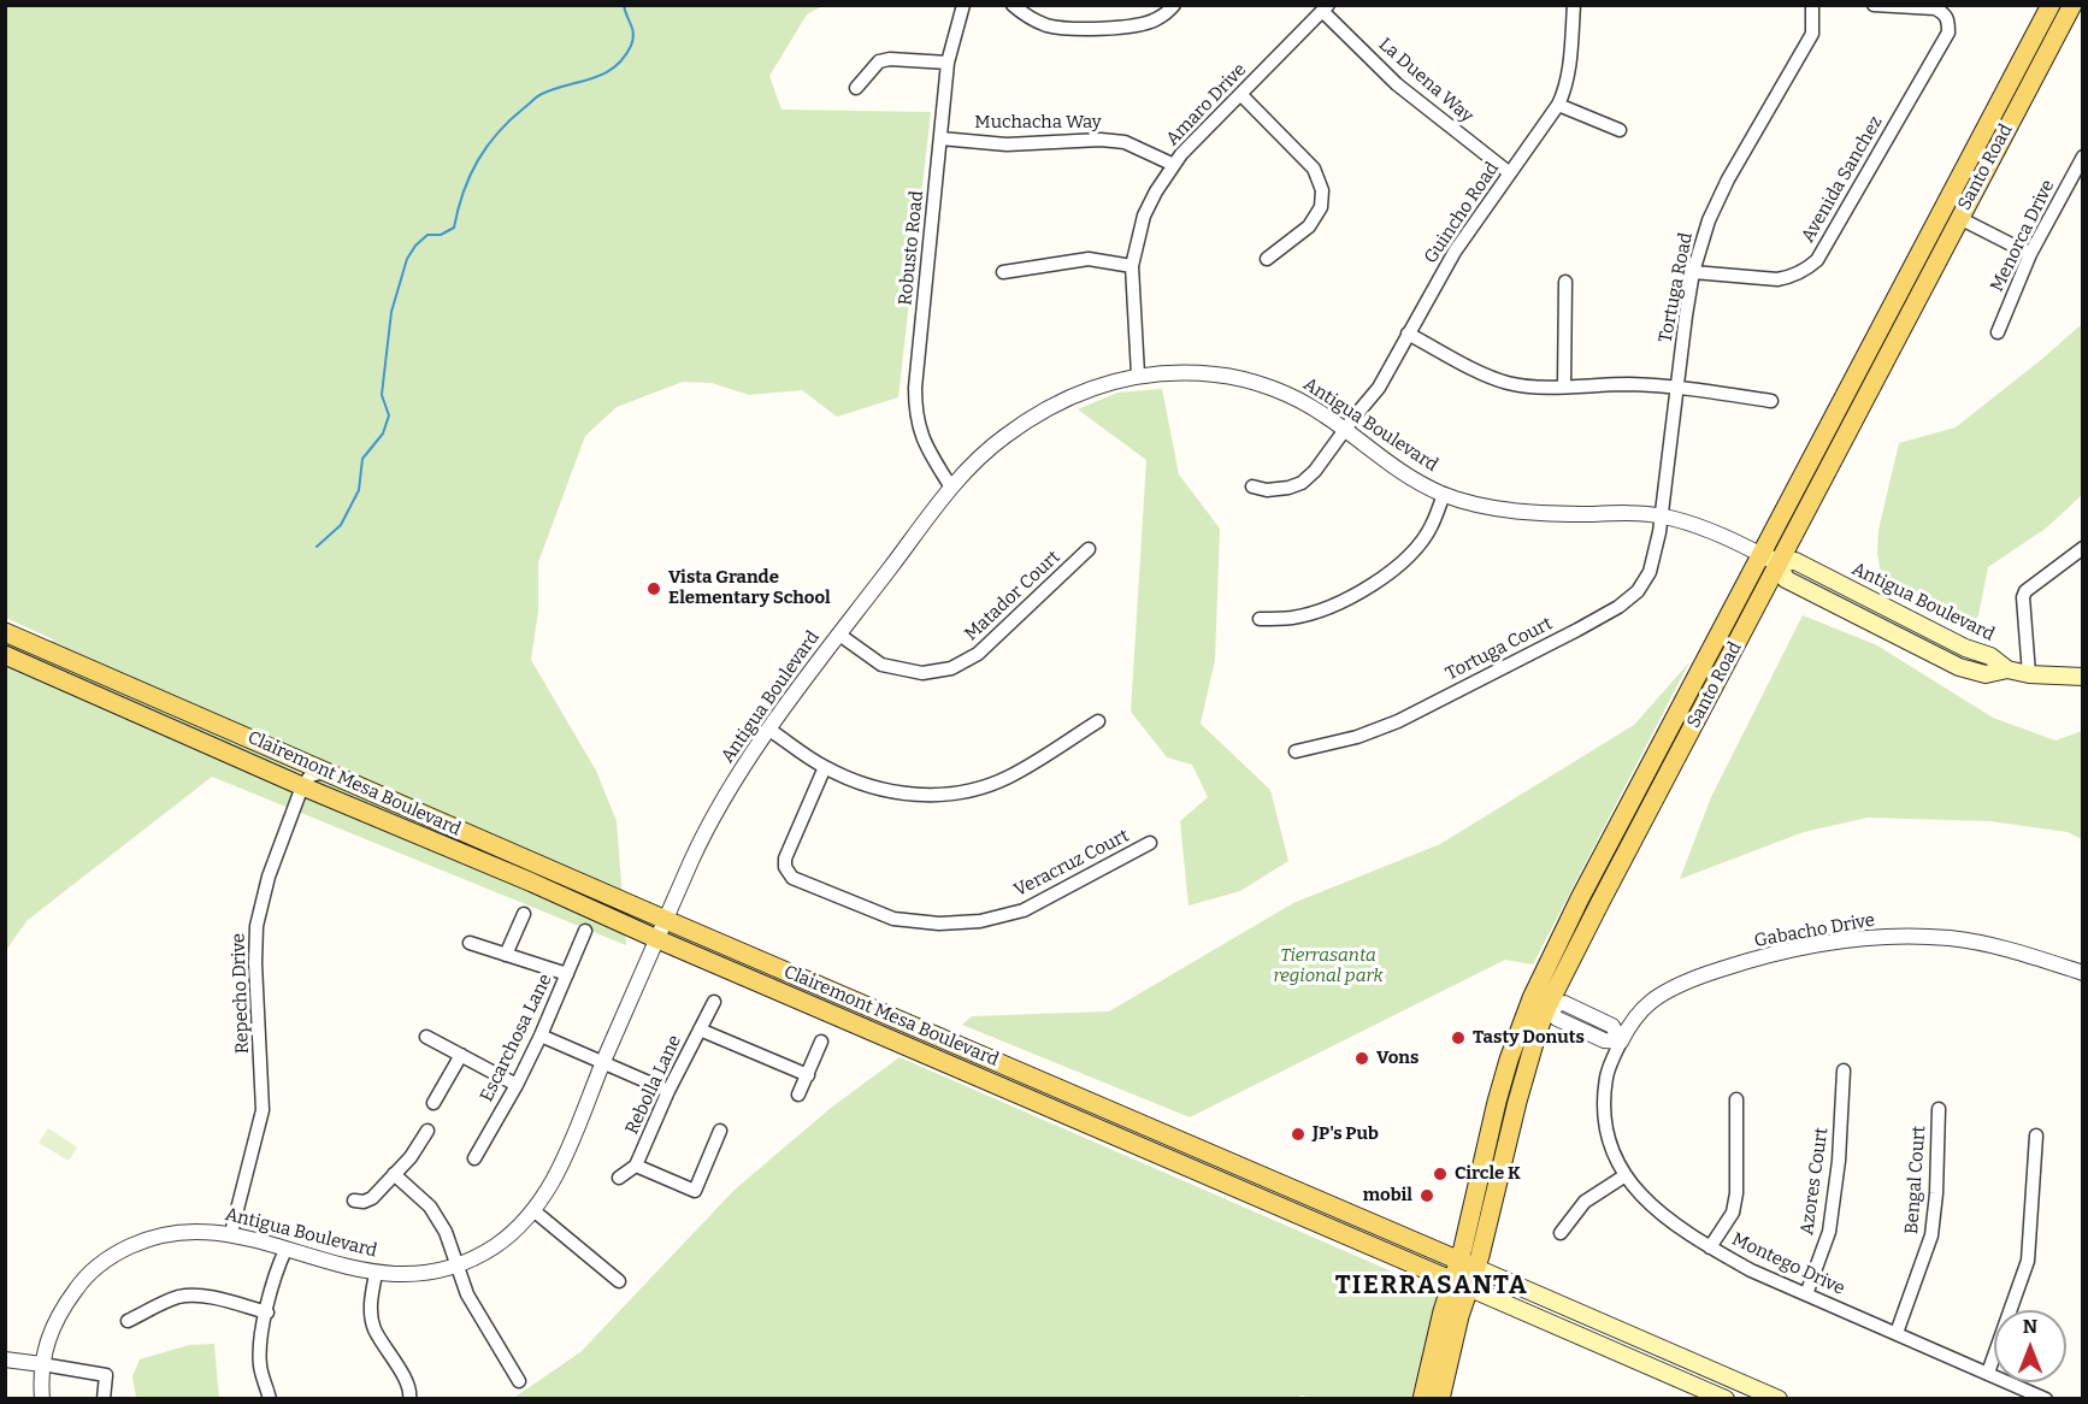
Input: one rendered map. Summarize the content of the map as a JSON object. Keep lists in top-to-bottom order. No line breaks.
{"streets":{"main road":["Santo Road","Antigua Boulevard","Clairemont Mesa Boulevard"],"street":["La Duena Way","Amaro Drive","Muchacha Way","Avenida Sanchez","Guincho Road","Menorca Drive","Robusto Road","Tortuga Road","Matador Court","Tortuga Court","Veracruz Court","Gabacho Drive","Repecho Drive","Escarchosa Lane","Rebolla Lane","Bengal Court","Azores Court","Montego Drive"]},"crossings":[["La Duena Way","Amaro Drive"],["La Duena Way","Guincho Road"],["Amaro Drive","Muchacha Way"],["Amaro Drive","Antigua Boulevard"],["Muchacha Way","Robusto Road"],["Santo Road","Antigua Boulevard"],["Santo Road","Clairemont Mesa Boulevard"],["Avenida Sanchez","Tortuga Road"],["Guincho Road","Antigua Boulevard"],["Robusto Road","Antigua Boulevard"],["Tortuga Road","Antigua Boulevard"],["Tortuga Road","Tortuga Court"],["Antigua Boulevard","Matador Court"],["Antigua Boulevard","Tortuga Court"],["Antigua Boulevard","Clairemont Mesa Boulevard"],["Antigua Boulevard","Repecho Drive"],["Clairemont Mesa Boulevard","Repecho Drive"],["Gabacho Drive","Montego Drive"],["Bengal Court","Montego Drive"],["Azores Court","Montego Drive"]],"districts":["TIERRASANTA"],"parks":["Tierrasanta regional park"],"places":["Vista Grande Elementary School","Tasty Donuts","Vons","JP's Pub","Circle K","mobil"],"north":"top"}
